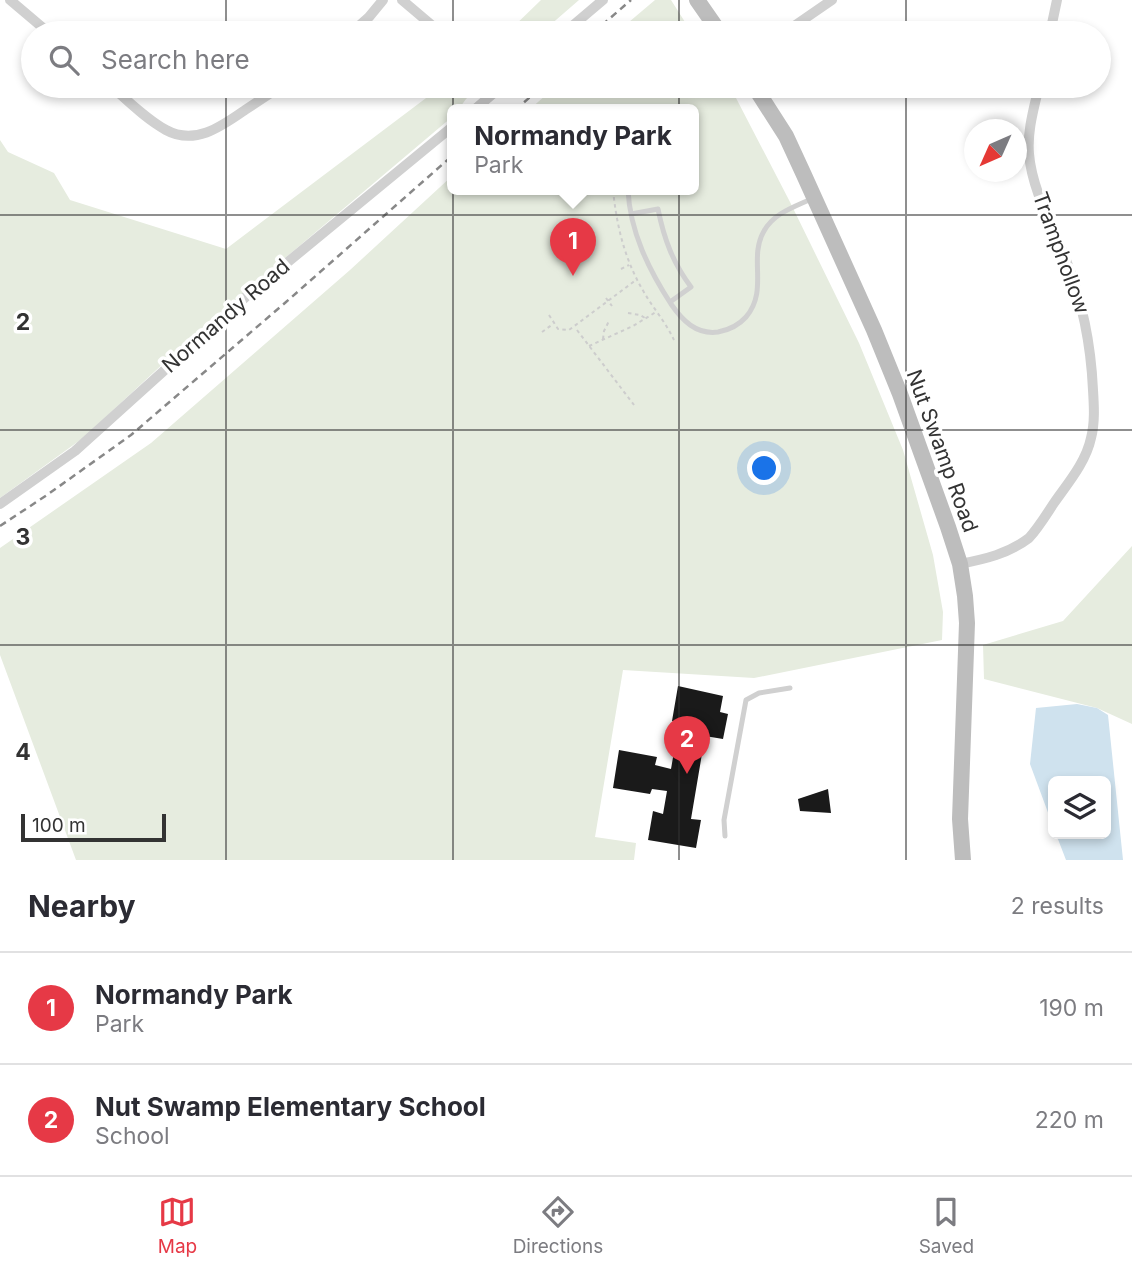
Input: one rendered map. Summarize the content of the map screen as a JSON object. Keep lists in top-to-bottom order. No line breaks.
{"streets":{"main road":["Nut Swamp Road"],"street":["Tramphollow","Normandy Road"]},"crossings":[["Tramphollow","Nut Swamp Road"]],"scale_bar":"100 m","north":"bottom left","page":{"search":"Search here","popup":["Normandy Park","Park"],"pins":["1","2"],"scale":"100 m","heading":["Nearby","2 results"],"list":[{"mark":"1","name":"Normandy Park","note":"Park","value":"190 m"},{"mark":"2","name":"Nut Swamp Elementary School","note":"School","value":"220 m"}],"nav":["Map","Directions","Saved"]},"grid":{"rows":["2","3","4"]}}
